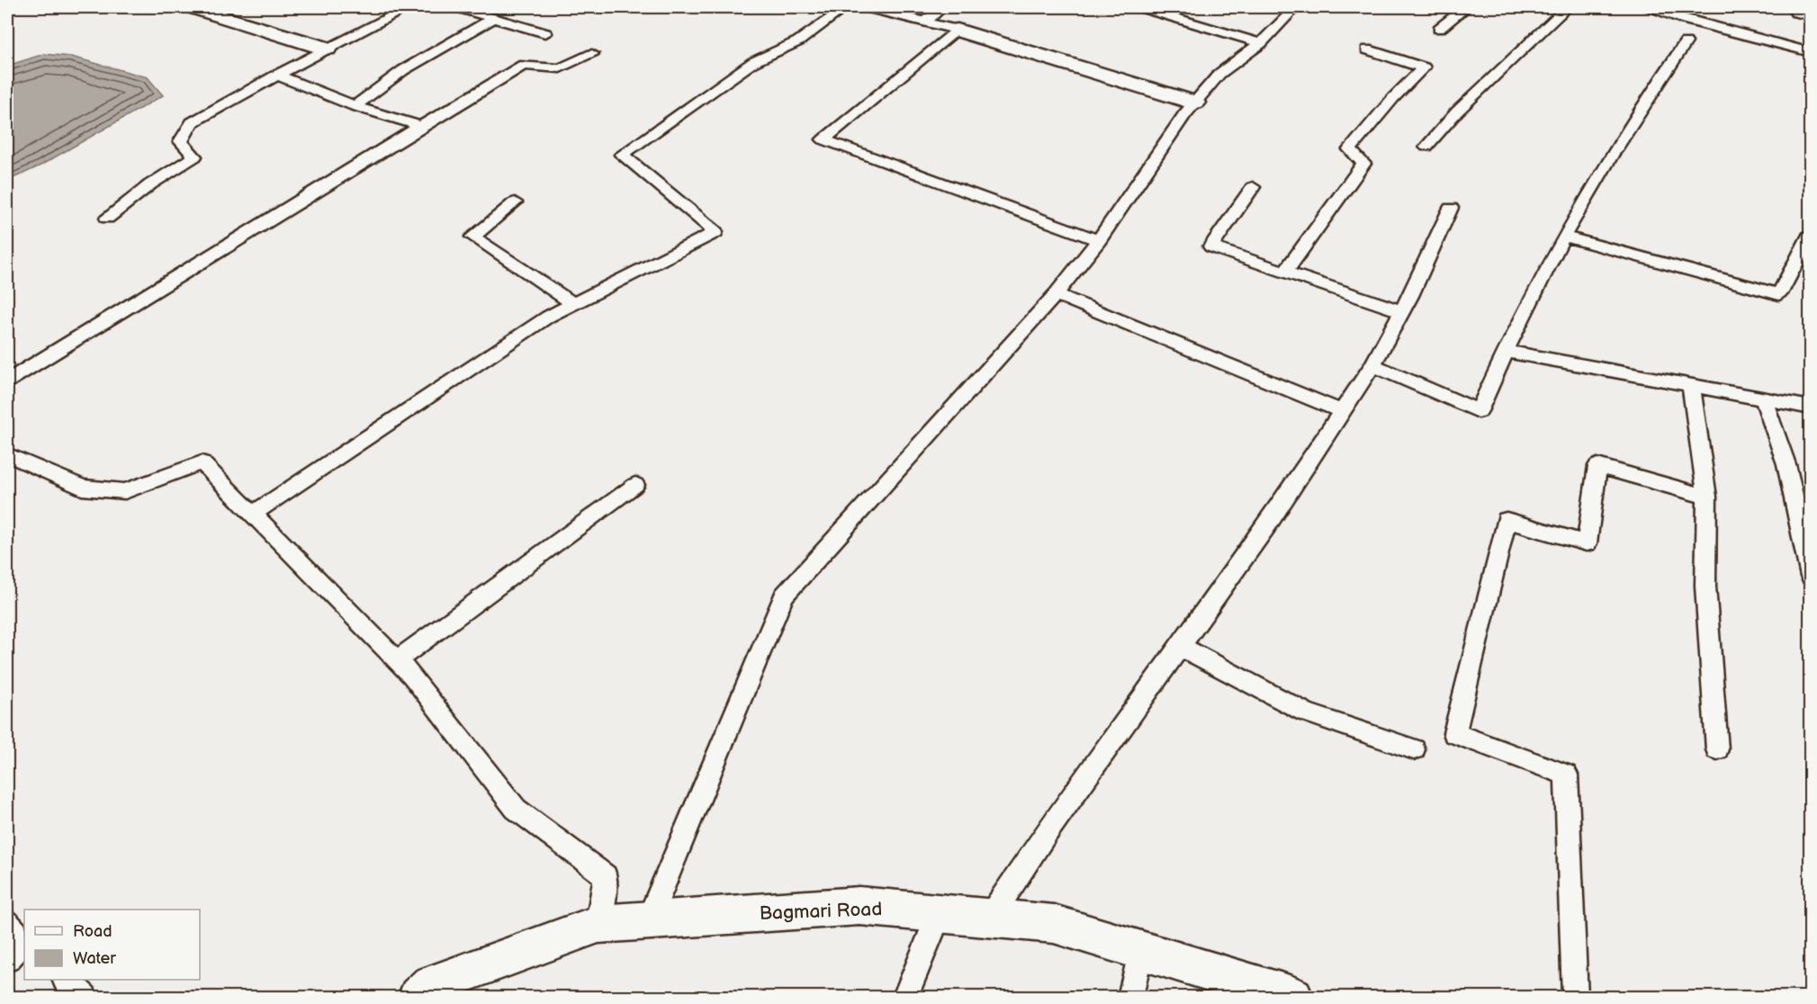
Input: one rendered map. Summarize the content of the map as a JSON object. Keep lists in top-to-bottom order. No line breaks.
{"streets":{"street":["Bagmari Road"]},"legend":["Road","Water"]}
